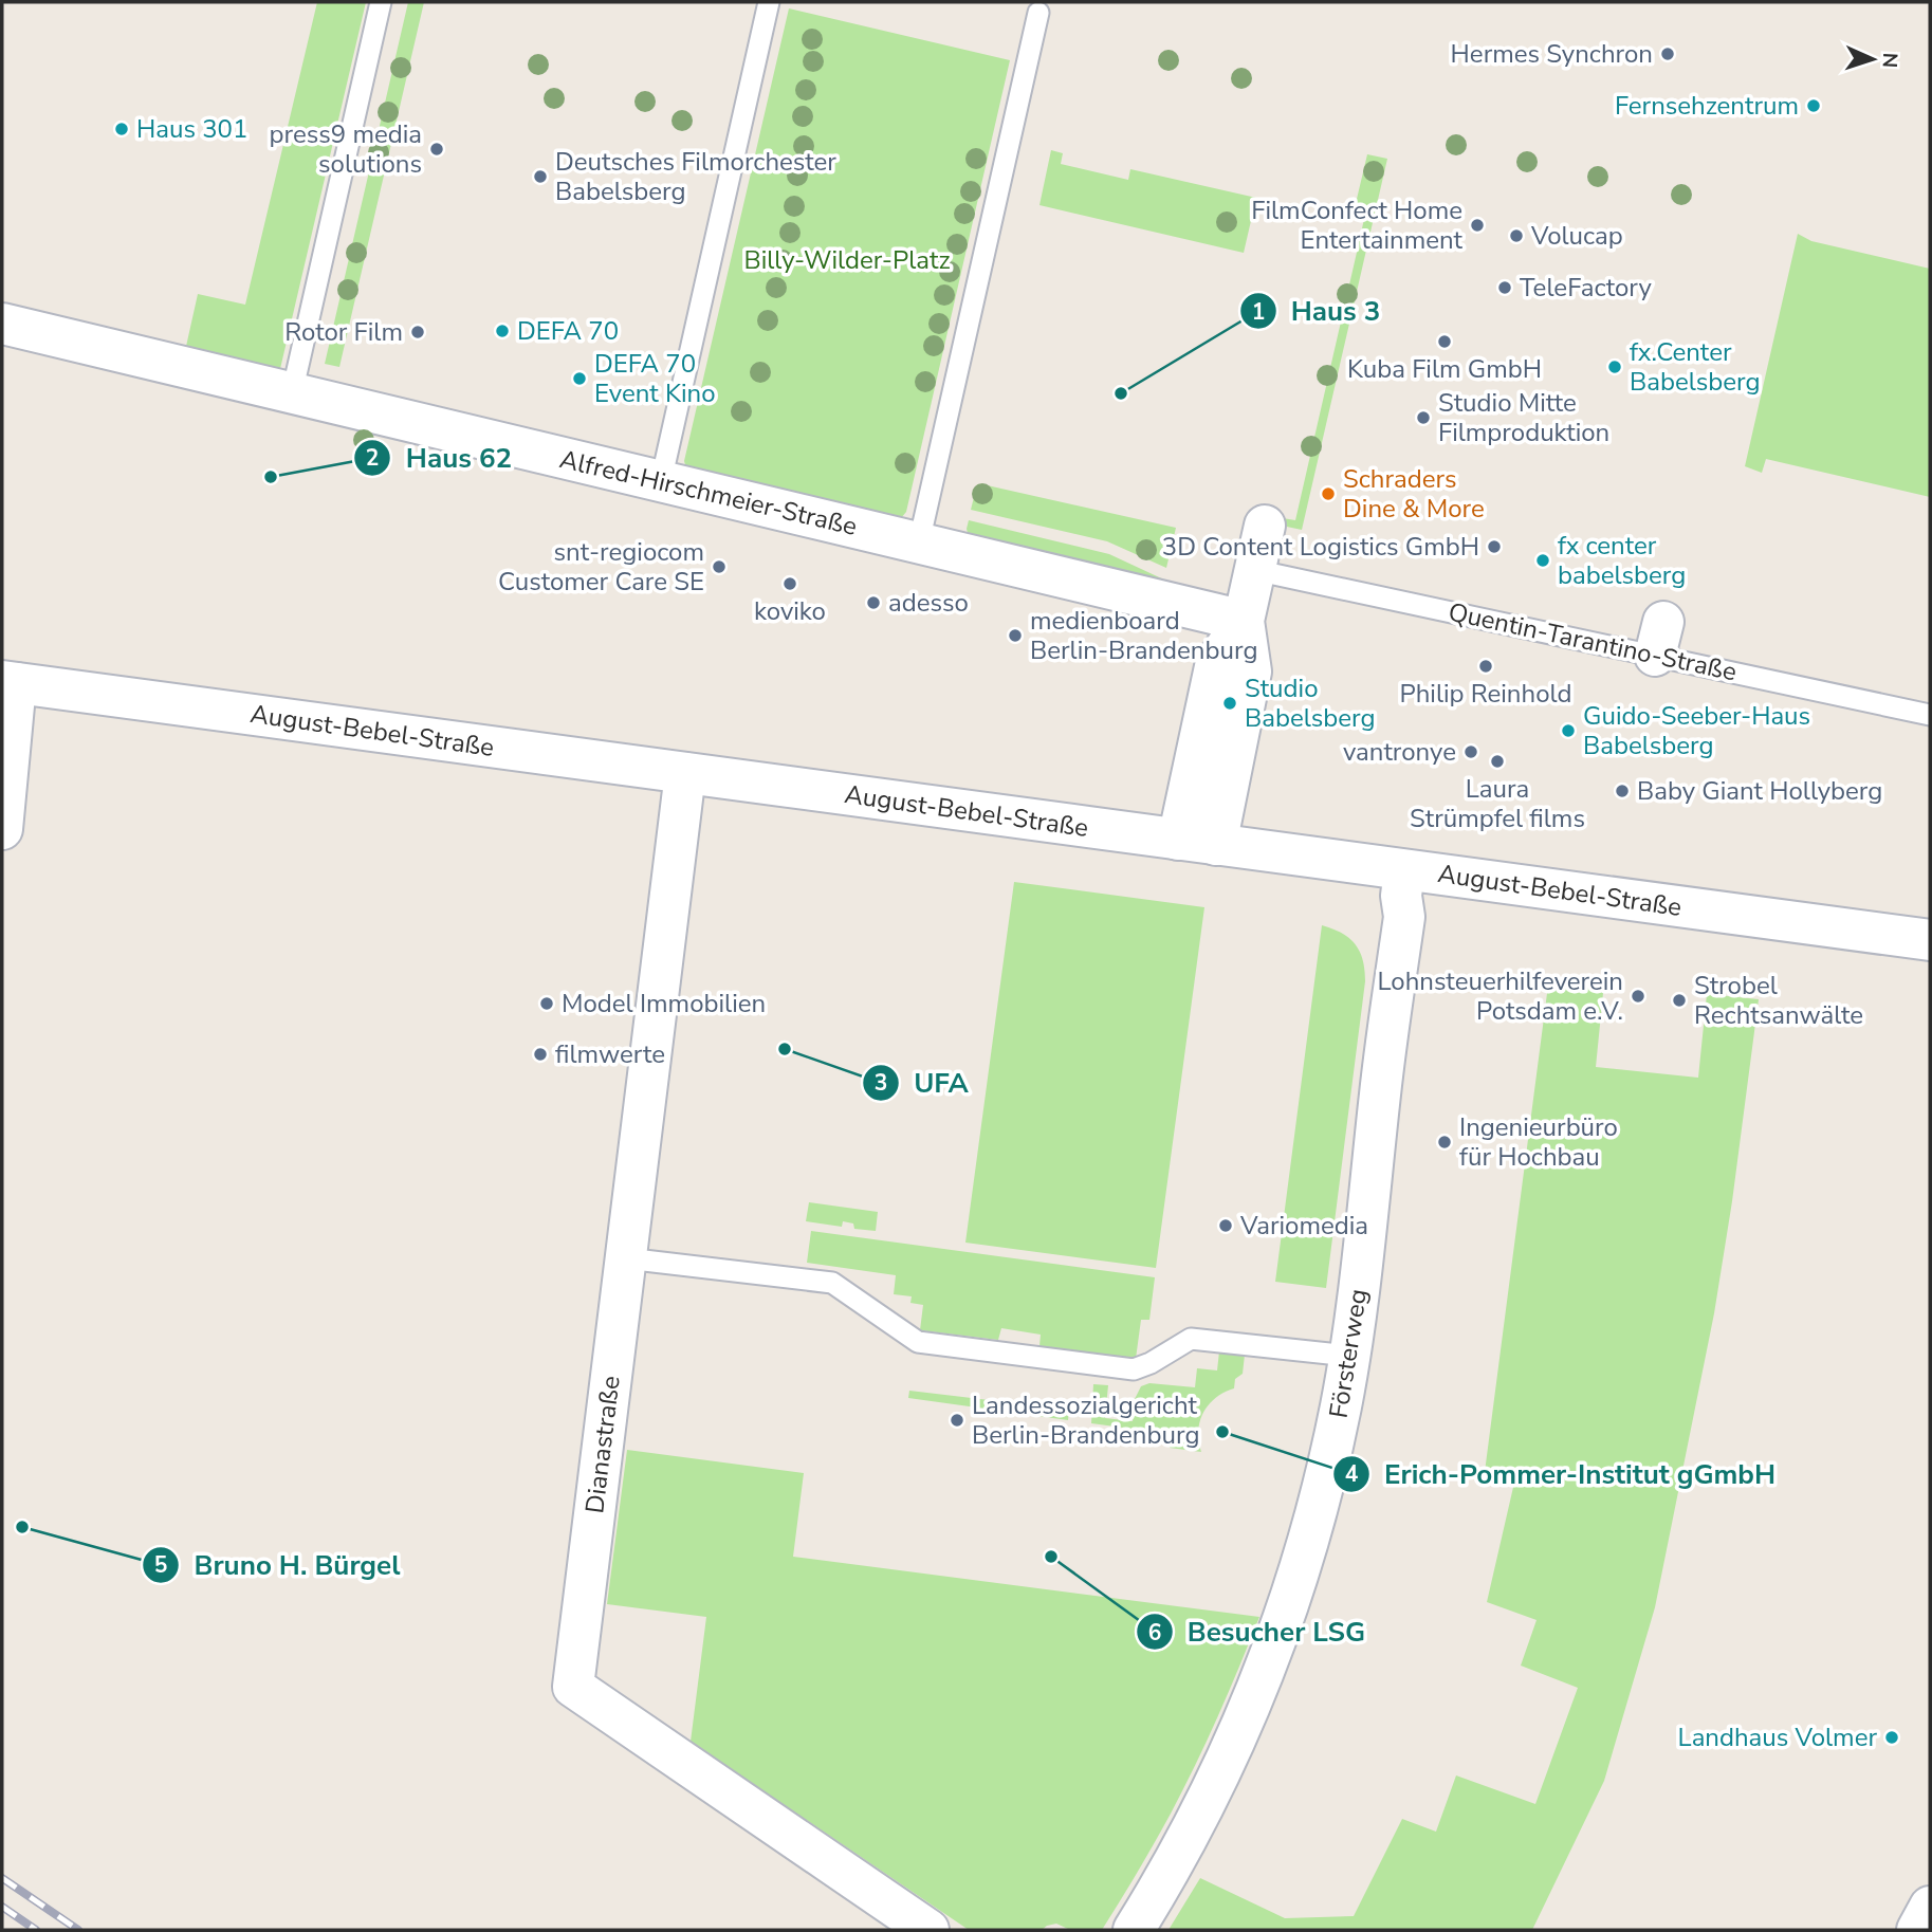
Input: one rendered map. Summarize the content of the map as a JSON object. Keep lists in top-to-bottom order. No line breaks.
{"streets":{"street":["Alfred-Hirschmeier-Straße","August-Bebel-Straße","Försterweg","Dianastraße"],"lane":["Quentin-Tarantino-Straße"]},"crossings":[["August-Bebel-Straße","Försterweg"],["August-Bebel-Straße","Dianastraße"]],"parks":["Billy-Wilder-Platz"],"places":["Hermes Synchron","Fernsehzentrum","Haus 301","press9 media solutions","Deutsches Filmorchester Babelsberg","FilmConfect Home Entertainment","Volucap","TeleFactory","DEFA 70","Rotor Film","Kuba Film GmbH","fx.Center Babelsberg","DEFA 70 Event Kino","Haus 3","Studio Mitte Filmproduktion","Haus 62","Schraders Dine & More","3D Content Logistics GmbH","fx center babelsberg","snt-regiocom Customer Care SE","koviko","adesso","medienboard Berlin-Brandenburg","Philip Reinhold","Studio Babelsberg","Guido-Seeber-Haus Babelsberg","vantronye","Laura Strümpfel films","Baby Giant Hollyberg","Lohnsteuerhilfeverein Potsdam e.V.","Strobel Rechtsanwälte","Model Immobilien","UFA","filmwerte","Ingenieurbüro für Hochbau","Variomedia","Landessozialgericht Berlin-Brandenburg","Erich-Pommer-Institut gGmbH","Bruno H. Bürgel","Besucher LSG","Landhaus Volmer"],"north":"right"}
